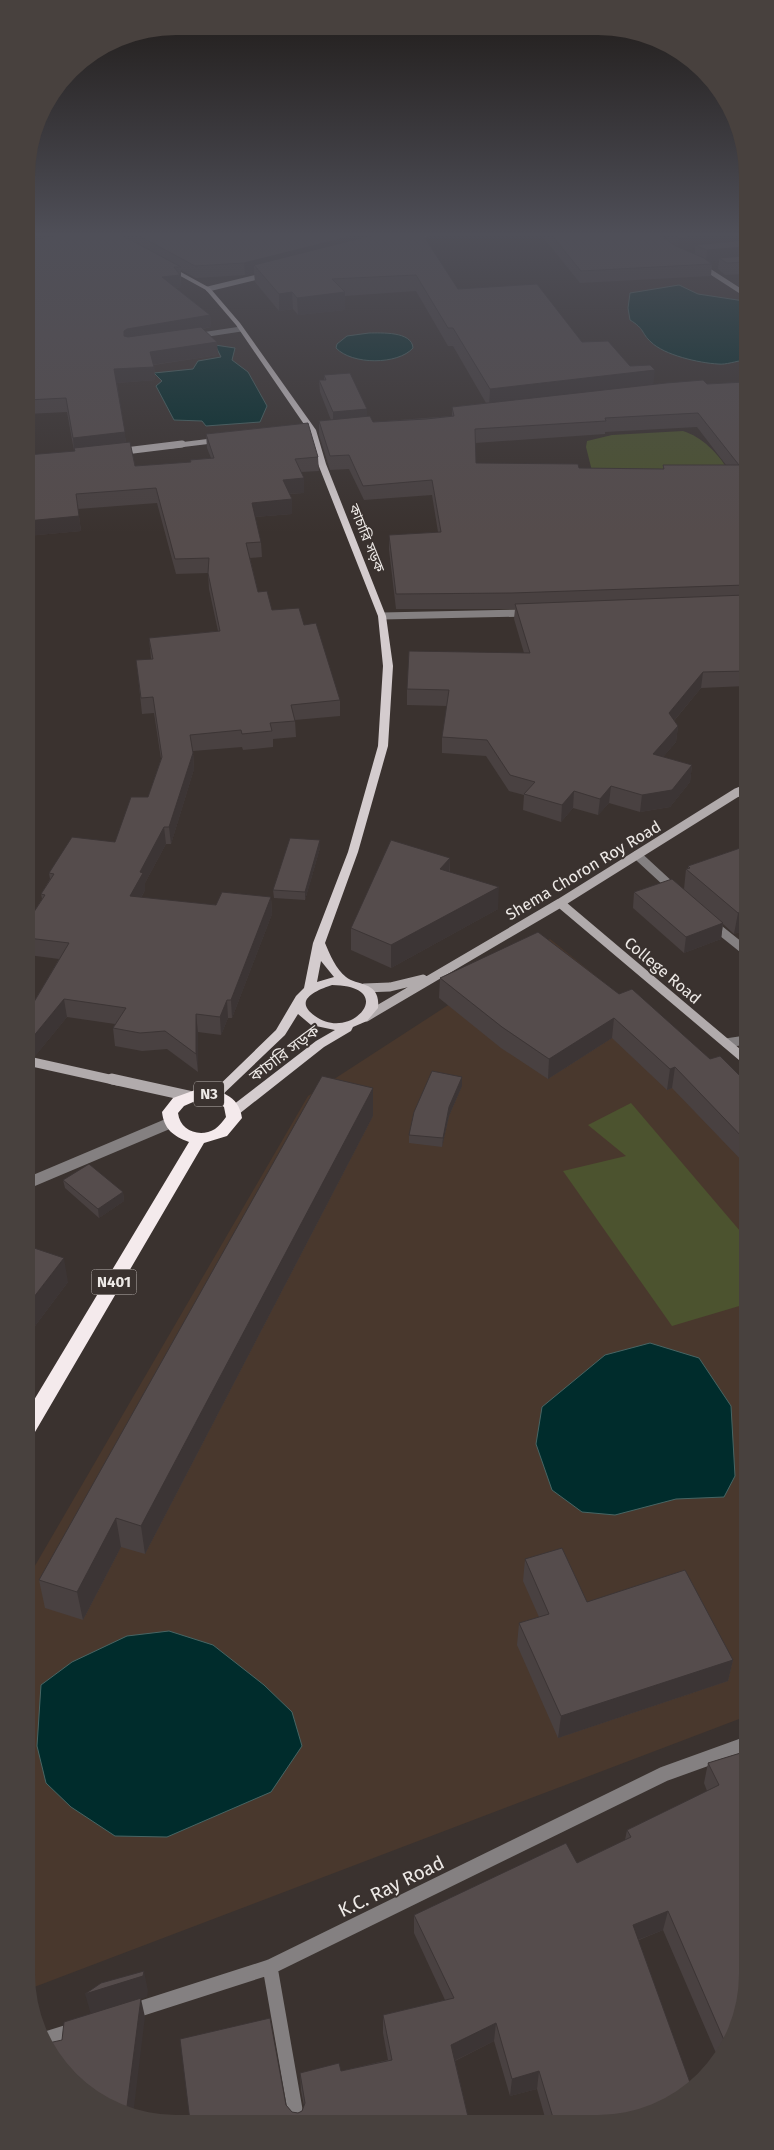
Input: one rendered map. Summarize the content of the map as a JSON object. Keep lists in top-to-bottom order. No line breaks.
{"streets":{"highway":["N3","N401"],"main road":["কাচারি সড়ক"],"street":["Shema Choron Roy Road","College Road","K.C. Ray Road"]},"crossings":[["কাচারি সড়ক","Shema Choron Roy Road"],["কাচারি সড়ক","N3"],["কাচারি সড়ক","N401"],["Shema Choron Roy Road","College Road"],["Shema Choron Roy Road","N3"],["N3","N401"]]}
